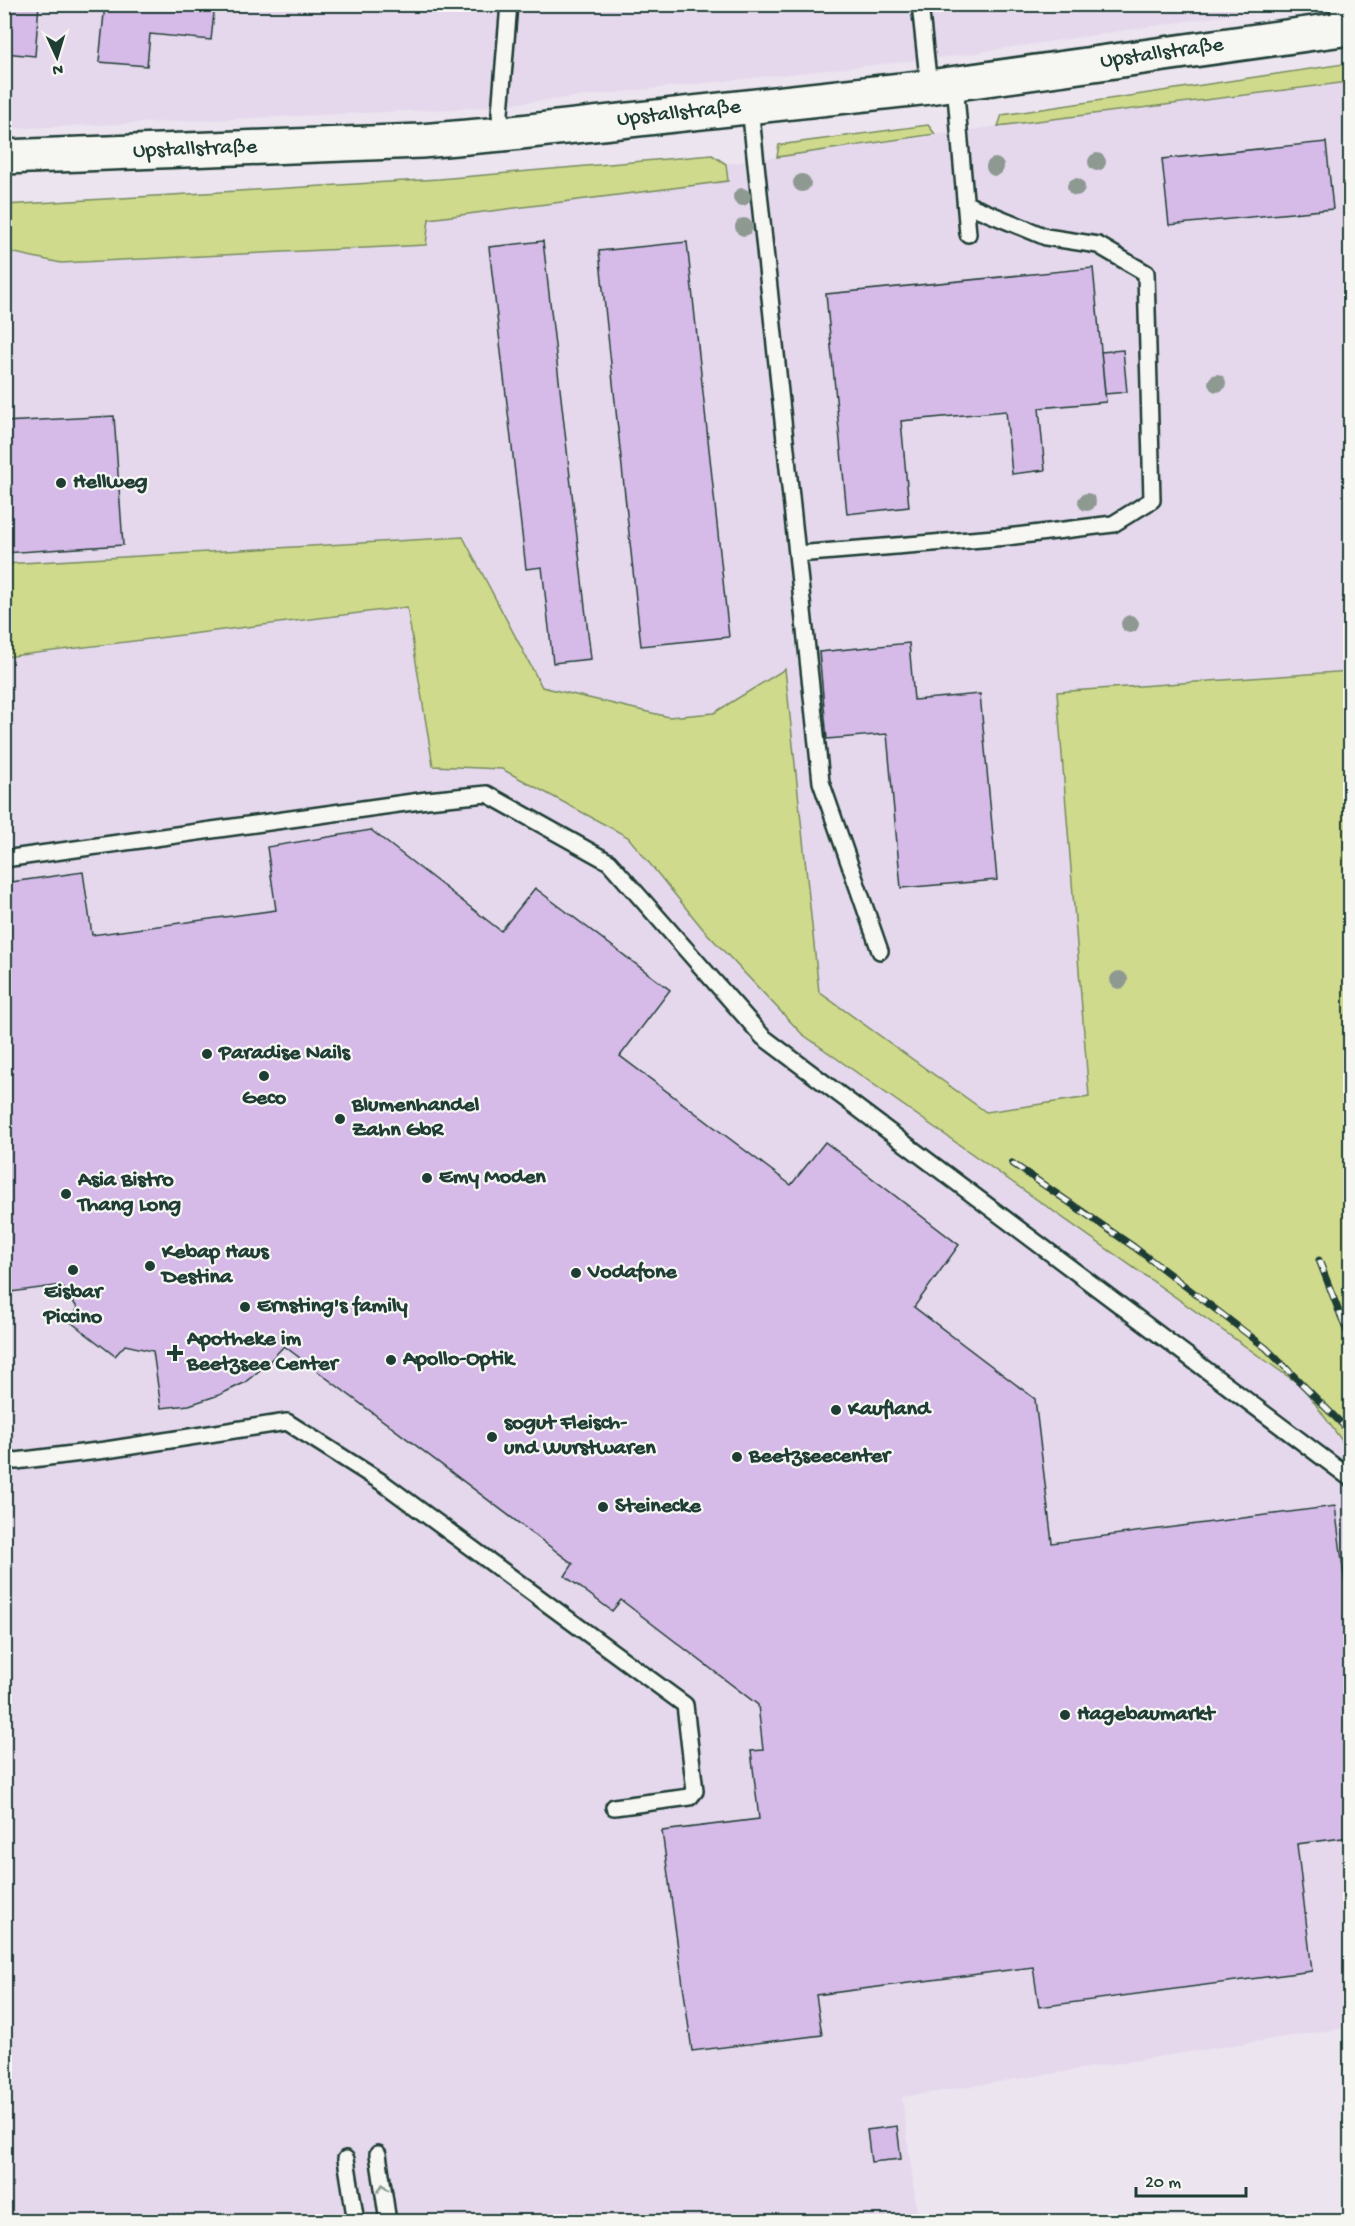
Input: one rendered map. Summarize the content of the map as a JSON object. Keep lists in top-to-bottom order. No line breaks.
{"streets":{"street":["Upstallstraße"]},"places":{"other":["Hellweg","Paradise Nails","Geco","Blumenhandel Zahn GbR","Emy Moden","Asia Bistro Thang Long","Kebap Haus Destina","Eisbar Piccino","Vodafone","Ernsting's family","Apollo-Optik","Kaufland","sogut Fleisch- und Wurstwaren","Beetzseecenter","Steinecke","Hagebaumarkt"],"health":["Apotheke im Beetzsee Center"]},"scale_bar":"20 m","north":"bottom"}
